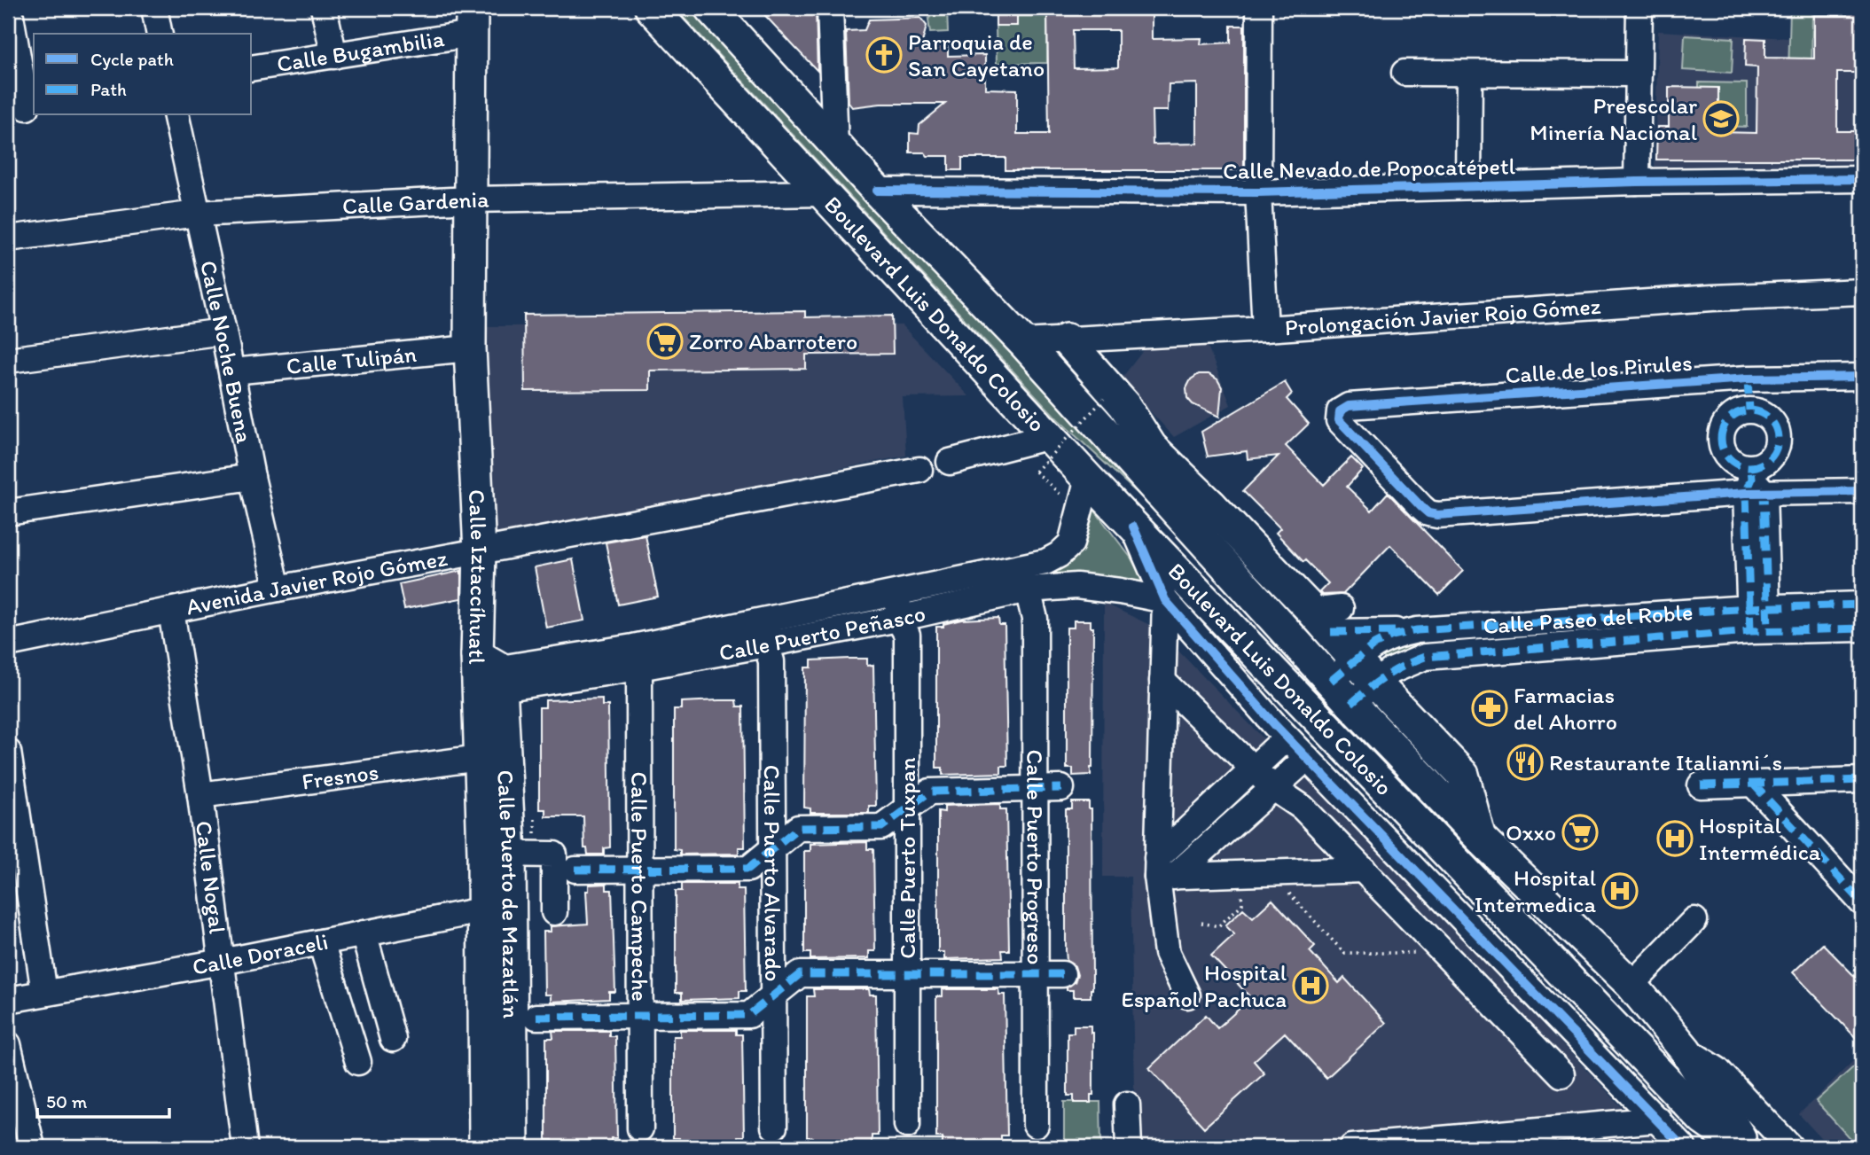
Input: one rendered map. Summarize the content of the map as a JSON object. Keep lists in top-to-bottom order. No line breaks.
{"streets":{"main road":["Boulevard Luis Donaldo Colosio","Calle Iztaccíhuatl","Calle Puerto de Mazatlán"],"street":["Calle Bugambilia","Calle Nevado de Popocatépetl","Calle Gardenia","Prolongación Javier Rojo Gómez","Calle Noche Buena","Calle Tulipán","Calle de los Pirules","Avenida Javier Rojo Gómez","Calle Paseo del Roble","Calle Puerto Peñasco","Fresnos","Calle Puerto Progreso","Calle Puerto Tuxpan","Calle Puerto Alvarado","Calle Nogal","Calle Puerto Campeche","Calle Doraceli"]},"crossings":[["Calle Bugambilia","Calle Iztaccíhuatl"],["Calle Nevado de Popocatépetl","Boulevard Luis Donaldo Colosio"],["Calle Gardenia","Boulevard Luis Donaldo Colosio"],["Calle Gardenia","Calle Noche Buena"],["Calle Gardenia","Calle Iztaccíhuatl"],["Boulevard Luis Donaldo Colosio","Prolongación Javier Rojo Gómez"],["Boulevard Luis Donaldo Colosio","Calle Paseo del Roble"],["Boulevard Luis Donaldo Colosio","Calle Puerto Peñasco"],["Calle Noche Buena","Calle Tulipán"],["Calle Noche Buena","Avenida Javier Rojo Gómez"],["Calle Tulipán","Calle Iztaccíhuatl"],["Calle Iztaccíhuatl","Avenida Javier Rojo Gómez"],["Calle Iztaccíhuatl","Calle Puerto Peñasco"],["Calle Iztaccíhuatl","Fresnos"],["Calle Iztaccíhuatl","Calle Puerto de Mazatlán"],["Avenida Javier Rojo Gómez","Calle Nogal"],["Calle Puerto Peñasco","Calle Puerto Progreso"],["Calle Puerto Peñasco","Calle Puerto Tuxpan"],["Calle Puerto Peñasco","Calle Puerto Alvarado"],["Calle Puerto Peñasco","Calle Puerto Campeche"],["Calle Puerto Peñasco","Calle Puerto de Mazatlán"],["Fresnos","Calle Nogal"],["Calle Nogal","Calle Doraceli"],["Calle Puerto de Mazatlán","Calle Doraceli"]],"places":{"church":["Parroquia de San Cayetano"],"school or university":["Preescolar Minería Nacional"],"supermarket":["Zorro Abarrotero","Oxxo"],"pharmacy":["Farmacias del Ahorro"],"restaurant":["Restaurante Italianni´s"],"hospital":["Hospital Intermédica","Hospital Intermedica","Hospital Español Pachuca"]},"legend":["Cycle path","Path"],"scale_bar":"50 m"}
